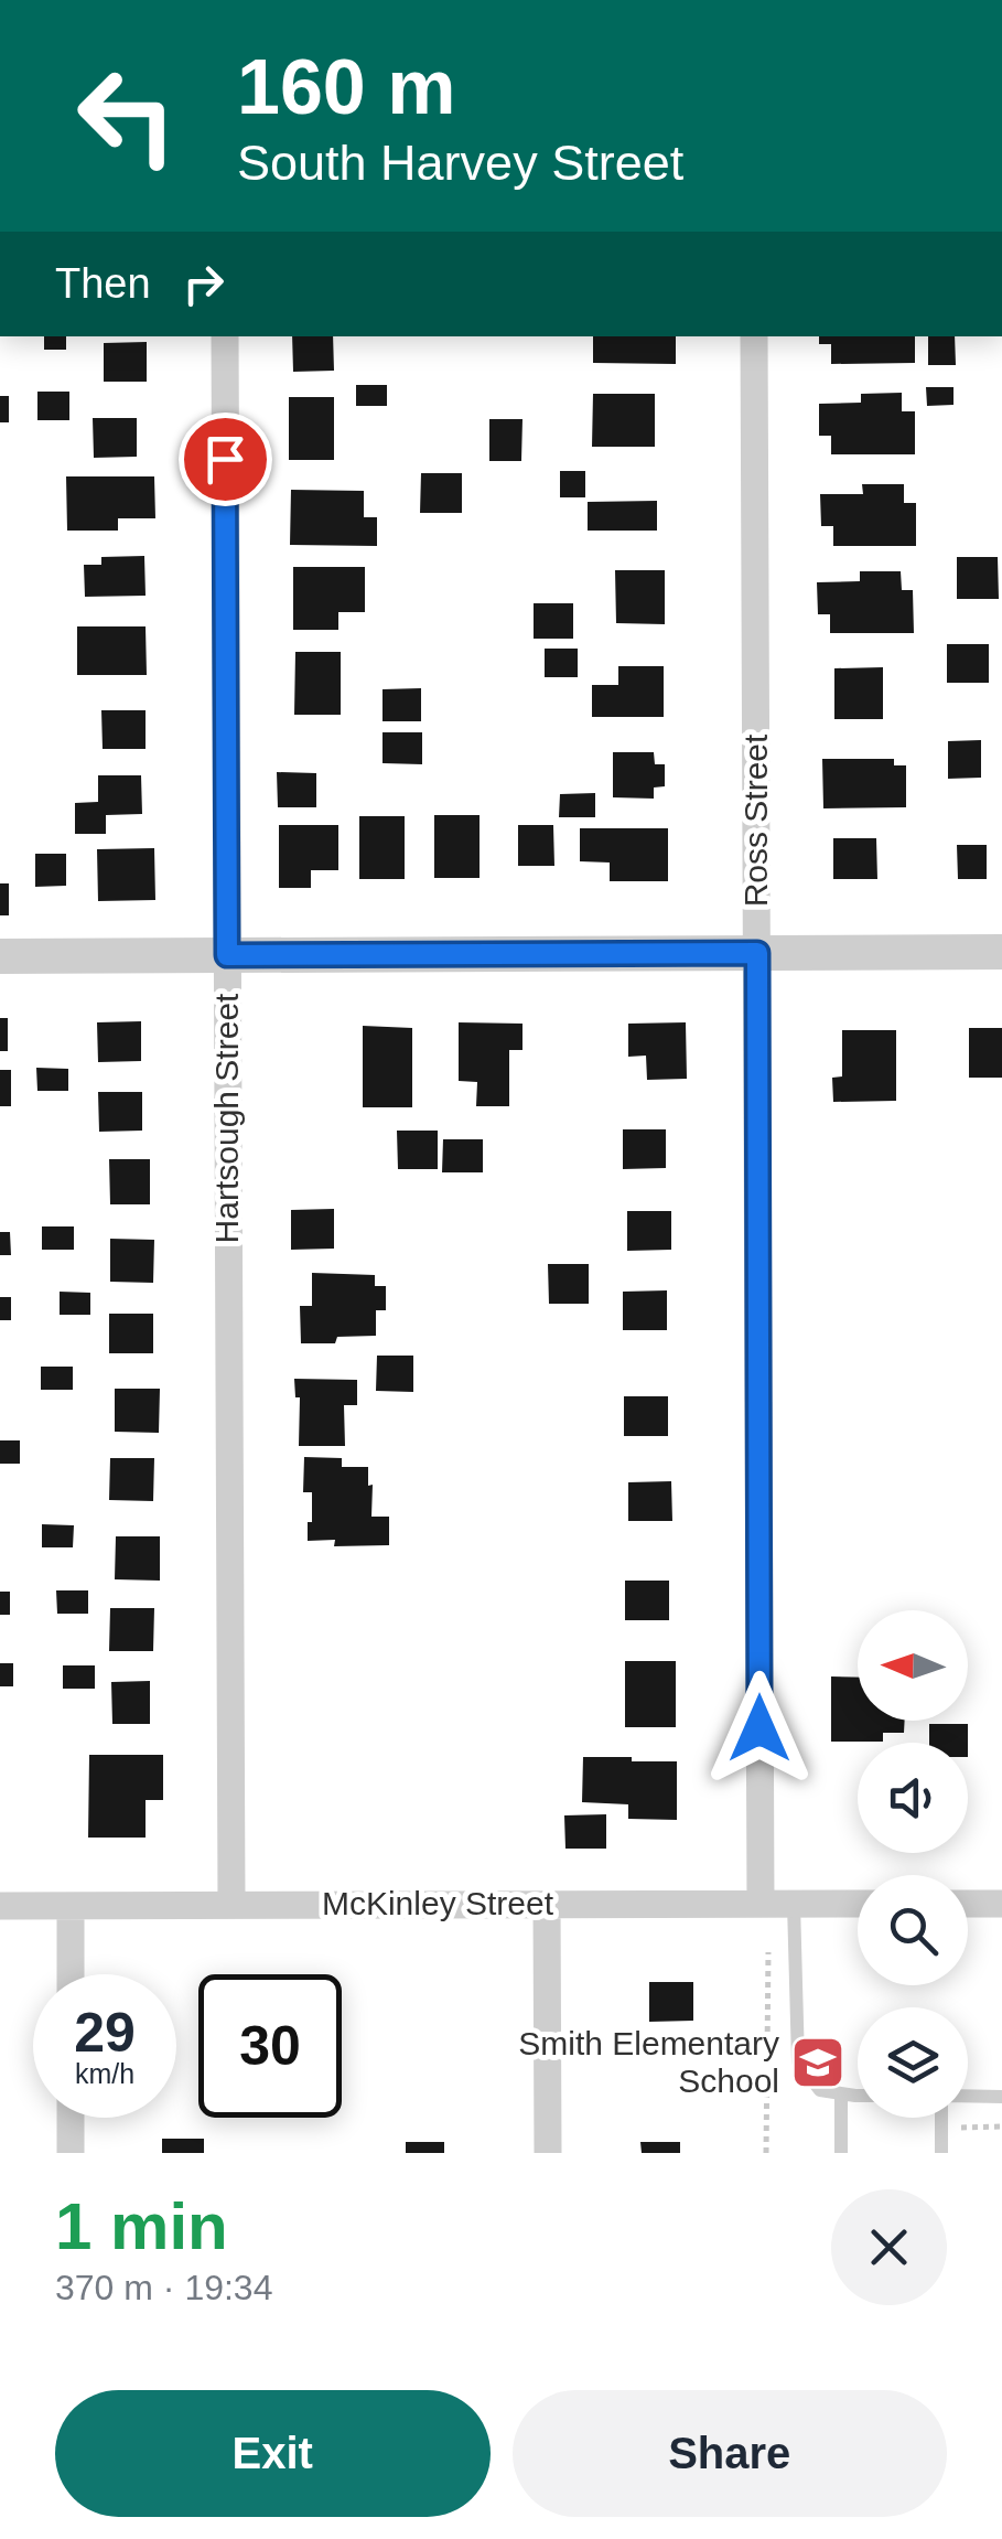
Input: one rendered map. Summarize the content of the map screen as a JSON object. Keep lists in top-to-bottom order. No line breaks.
{"streets":{"street":["Ross Street","Hartsough Street","McKinley Street"]},"crossings":[["Ross Street","McKinley Street"],["Hartsough Street","McKinley Street"]],"places":{"school or university":["Smith Elementary School"]},"north":"left","page":{"turn":["160 m","South Harvey Street"],"then":"Then","speed":"29 km/h","limit":"30","heading":["1 min","370 m · 19:34"],"buttons":["Exit","Share"]}}
